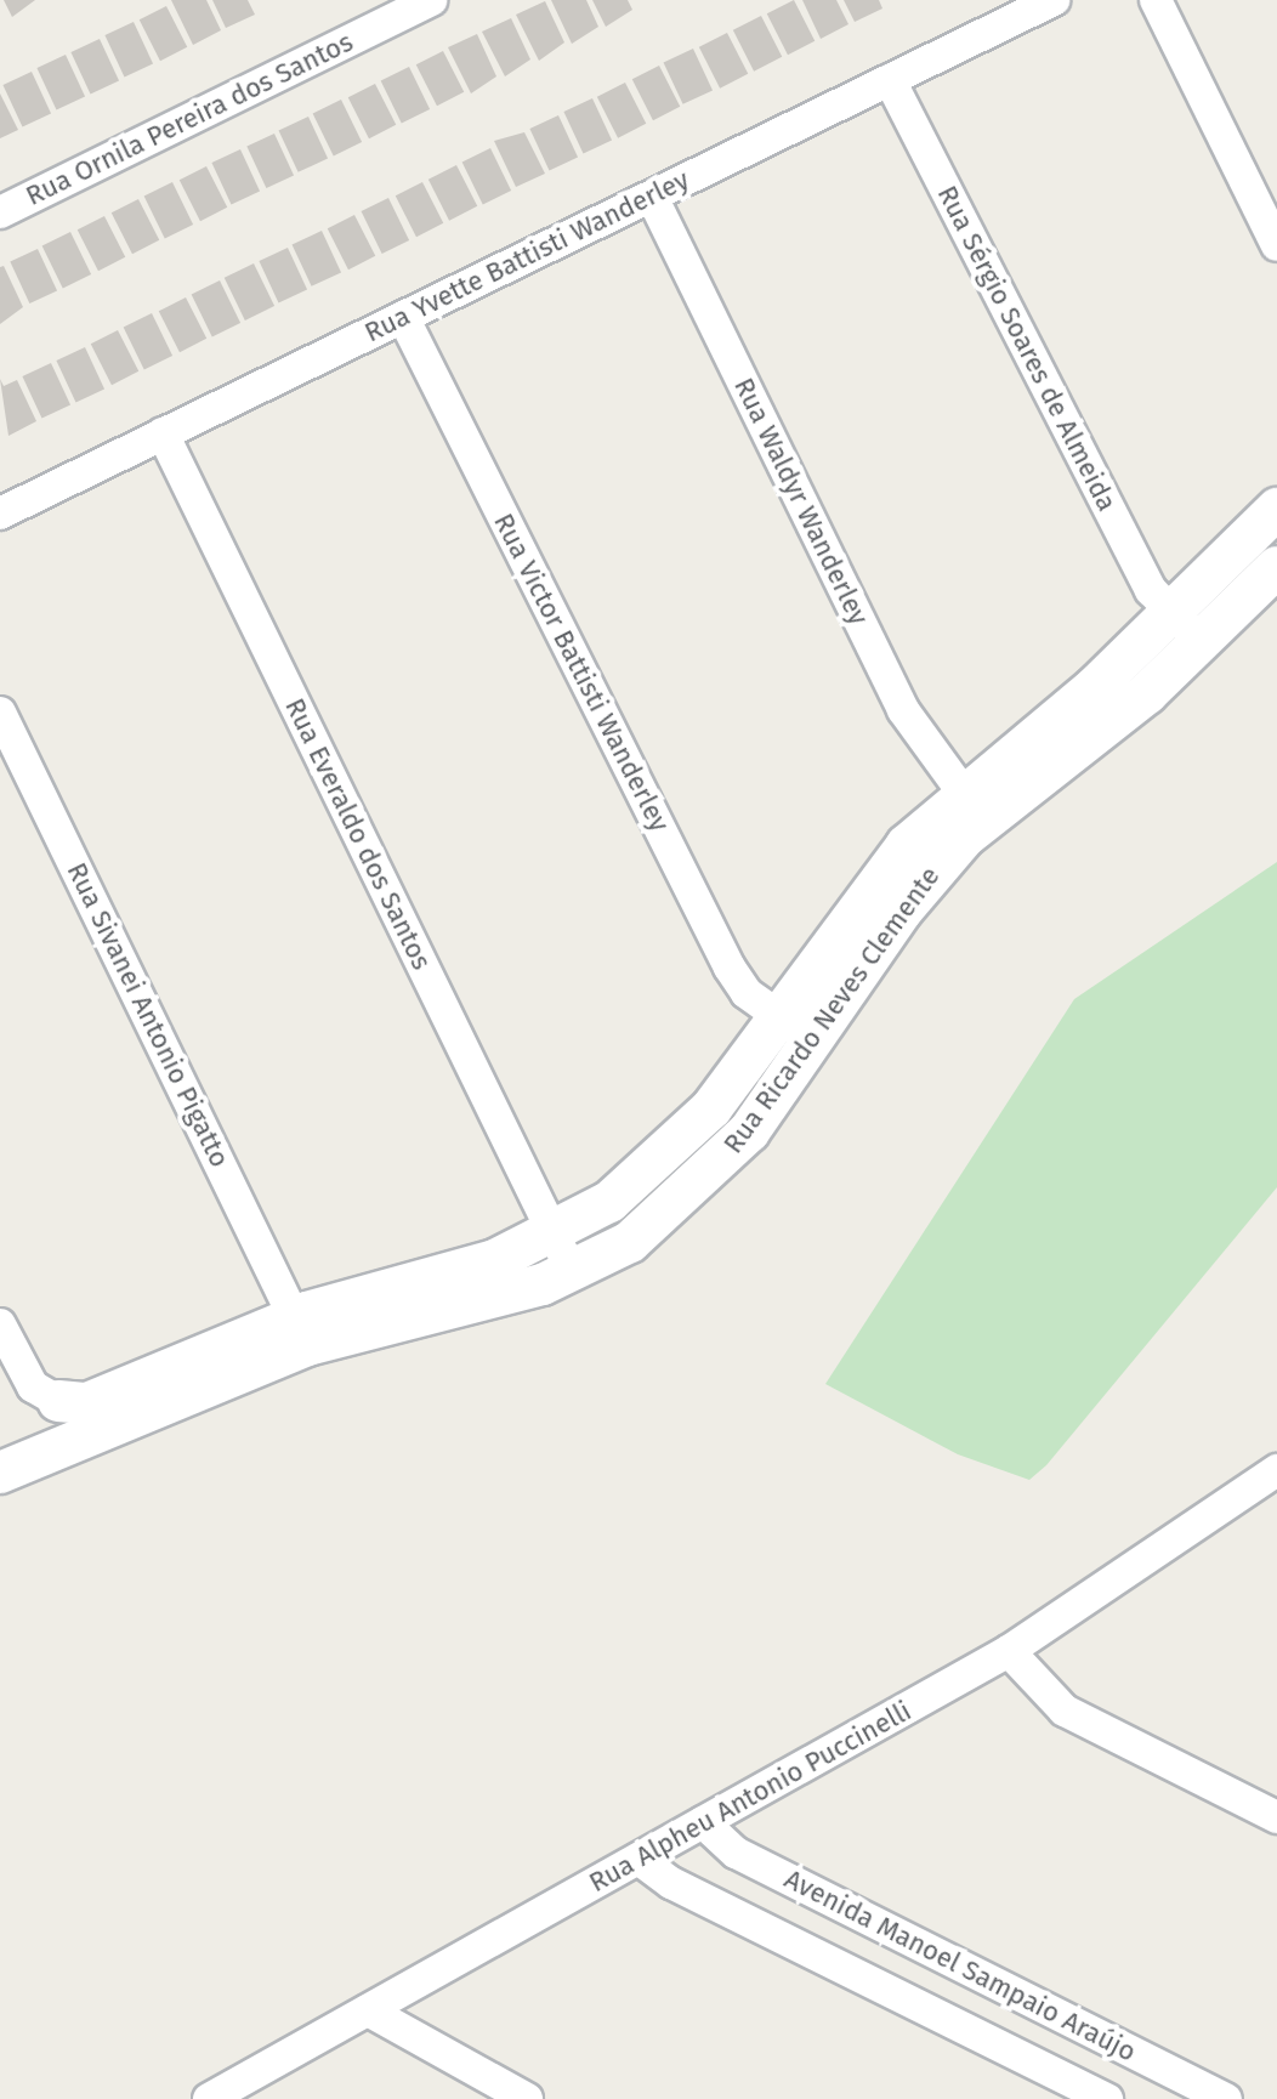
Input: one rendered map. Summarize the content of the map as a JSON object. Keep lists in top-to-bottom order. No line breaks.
{"streets":{"street":["Rua Ornila Pereira dos Santos","Rua Yvette Battisti Wanderley","Rua Sérgio Soares de Almeida","Rua Waldyr Wanderley","Rua Victor Battisti Wanderley","Rua Everaldo dos Santos","Rua Ricardo Neves Clemente","Rua Sivanei Antonio Pigatto","Rua Alpheu Antonio Puccinelli","Avenida Manoel Sampaio Araújo"]},"crossings":[["Rua Yvette Battisti Wanderley","Rua Sérgio Soares de Almeida"],["Rua Yvette Battisti Wanderley","Rua Waldyr Wanderley"],["Rua Yvette Battisti Wanderley","Rua Victor Battisti Wanderley"],["Rua Yvette Battisti Wanderley","Rua Everaldo dos Santos"],["Rua Sérgio Soares de Almeida","Rua Ricardo Neves Clemente"],["Rua Waldyr Wanderley","Rua Ricardo Neves Clemente"],["Rua Victor Battisti Wanderley","Rua Ricardo Neves Clemente"],["Rua Everaldo dos Santos","Rua Ricardo Neves Clemente"],["Rua Ricardo Neves Clemente","Rua Sivanei Antonio Pigatto"],["Rua Alpheu Antonio Puccinelli","Avenida Manoel Sampaio Araújo"]]}
